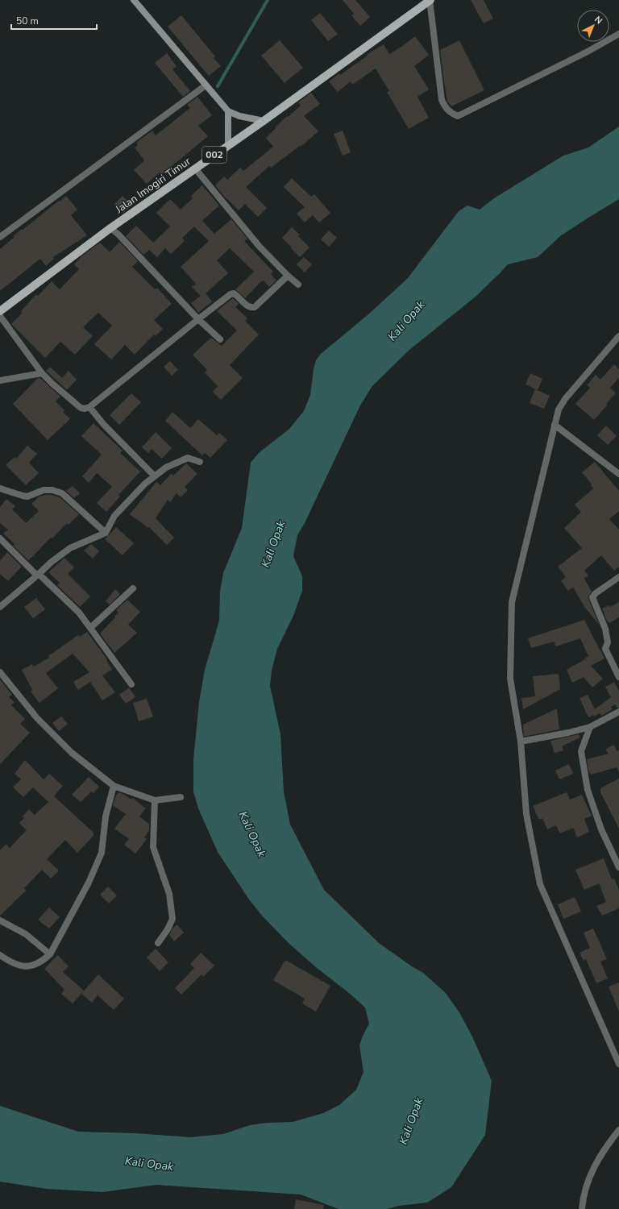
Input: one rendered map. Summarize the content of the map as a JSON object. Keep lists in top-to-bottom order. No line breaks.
{"streets":{"main road":["002","Jalan Imogiri Timur"]},"water":["Kali Opak"],"scale_bar":"50 m","north":"top right"}
